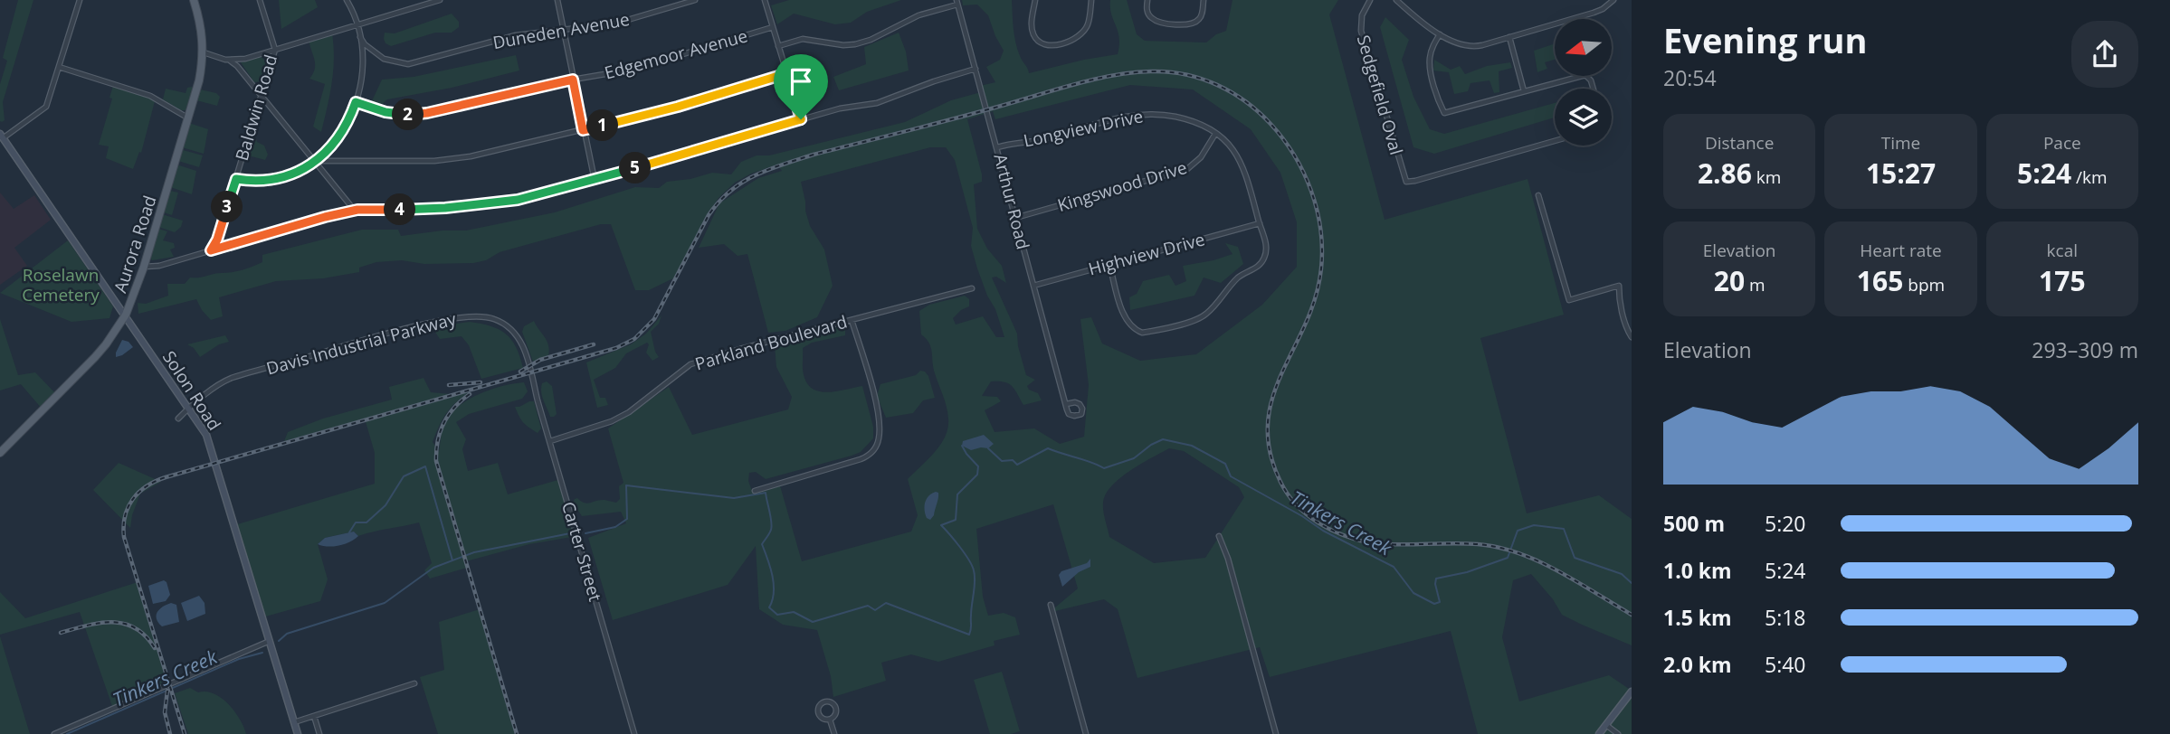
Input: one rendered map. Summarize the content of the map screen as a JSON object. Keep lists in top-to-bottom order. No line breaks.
{"streets":{"main road":["Aurora Road"],"street":["Duneden Avenue","Edgemoor Avenue","Sedgefield Oval","Baldwin Road","Longview Drive","Kingswood Drive","Arthur Road","Highview Drive","Parkland Boulevard","Davis Industrial Parkway","Solon Road","Carter Street"]},"crossings":[["Longview Drive","Kingswood Drive"],["Longview Drive","Arthur Road"],["Longview Drive","Highview Drive"],["Kingswood Drive","Arthur Road"],["Arthur Road","Highview Drive"],["Aurora Road","Solon Road"],["Parkland Boulevard","Carter Street"],["Davis Industrial Parkway","Solon Road"],["Davis Industrial Parkway","Carter Street"]],"water":["Tinkers Creek"],"parks":["Roselawn Cemetery"],"north":"left","page":{"heading":["Evening run","20:54"],"pins":["2","1","5","3","4"],"stats":[["Distance","2.86 km"],["Time","15:27"],["Pace","5:24 /km"],["Elevation","20 m"],["Heart rate","165 bpm"],["kcal","175"]],"chart":["Elevation","293–309 m"],"list":[{"name":"500 m","note":"5:20"},{"name":"1.0 km","note":"5:24"},{"name":"1.5 km","note":"5:18"},{"name":"2.0 km","note":"5:40"}]}}
